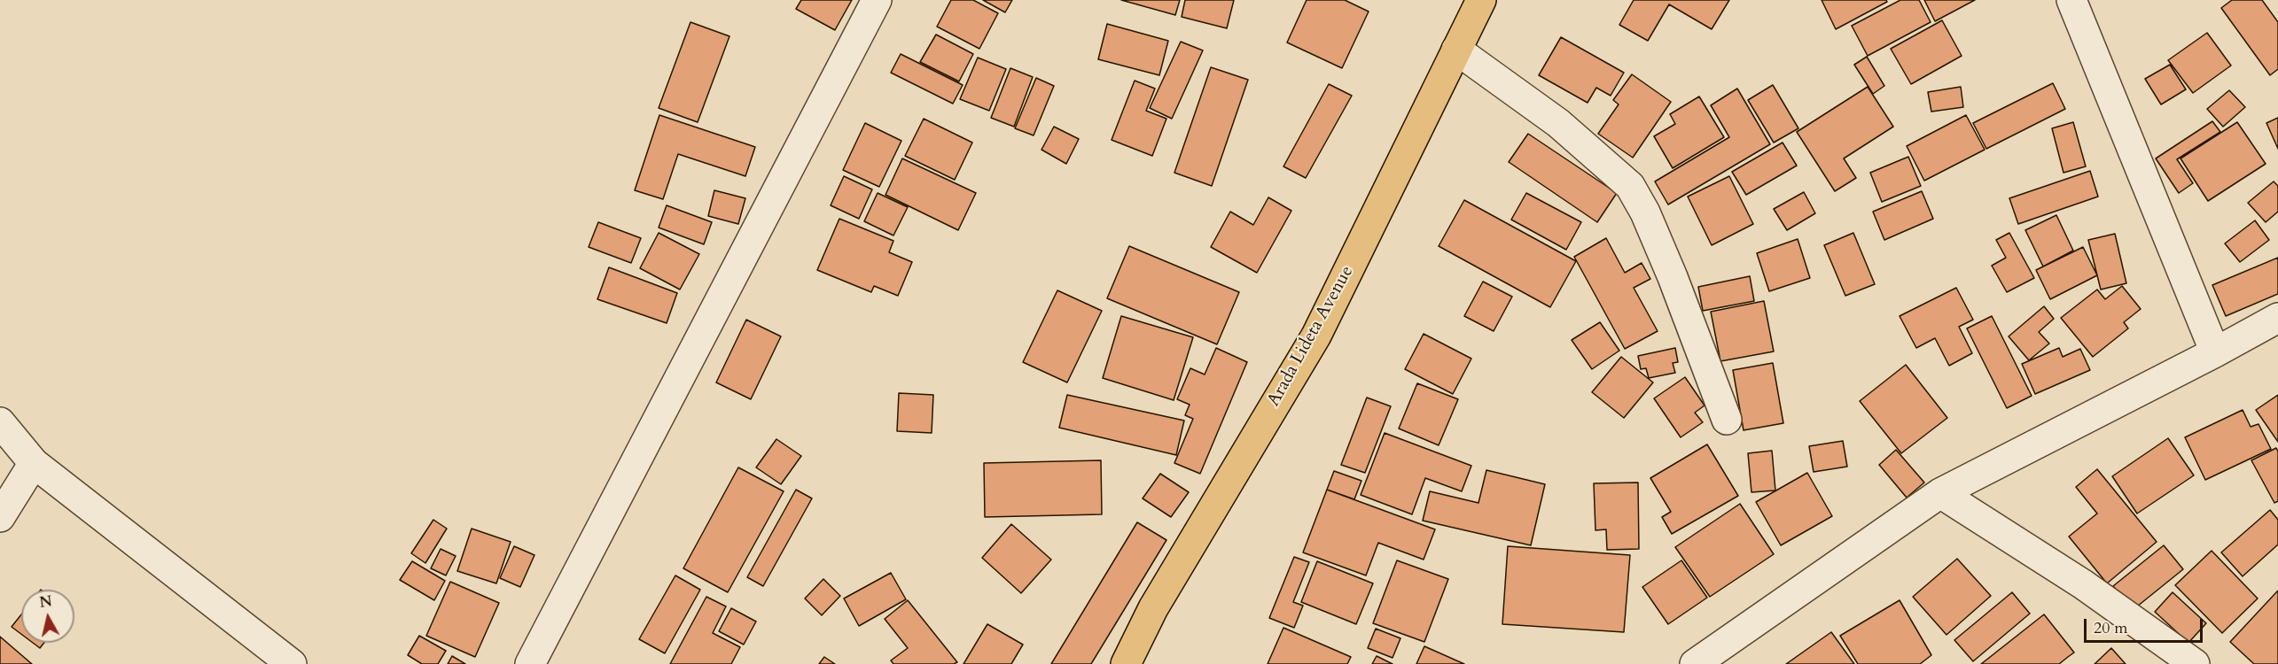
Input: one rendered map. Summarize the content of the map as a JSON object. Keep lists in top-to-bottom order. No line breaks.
{"streets":{"highway":["Arada Lideta Avenue"]},"scale_bar":"20 m","north":"top"}
